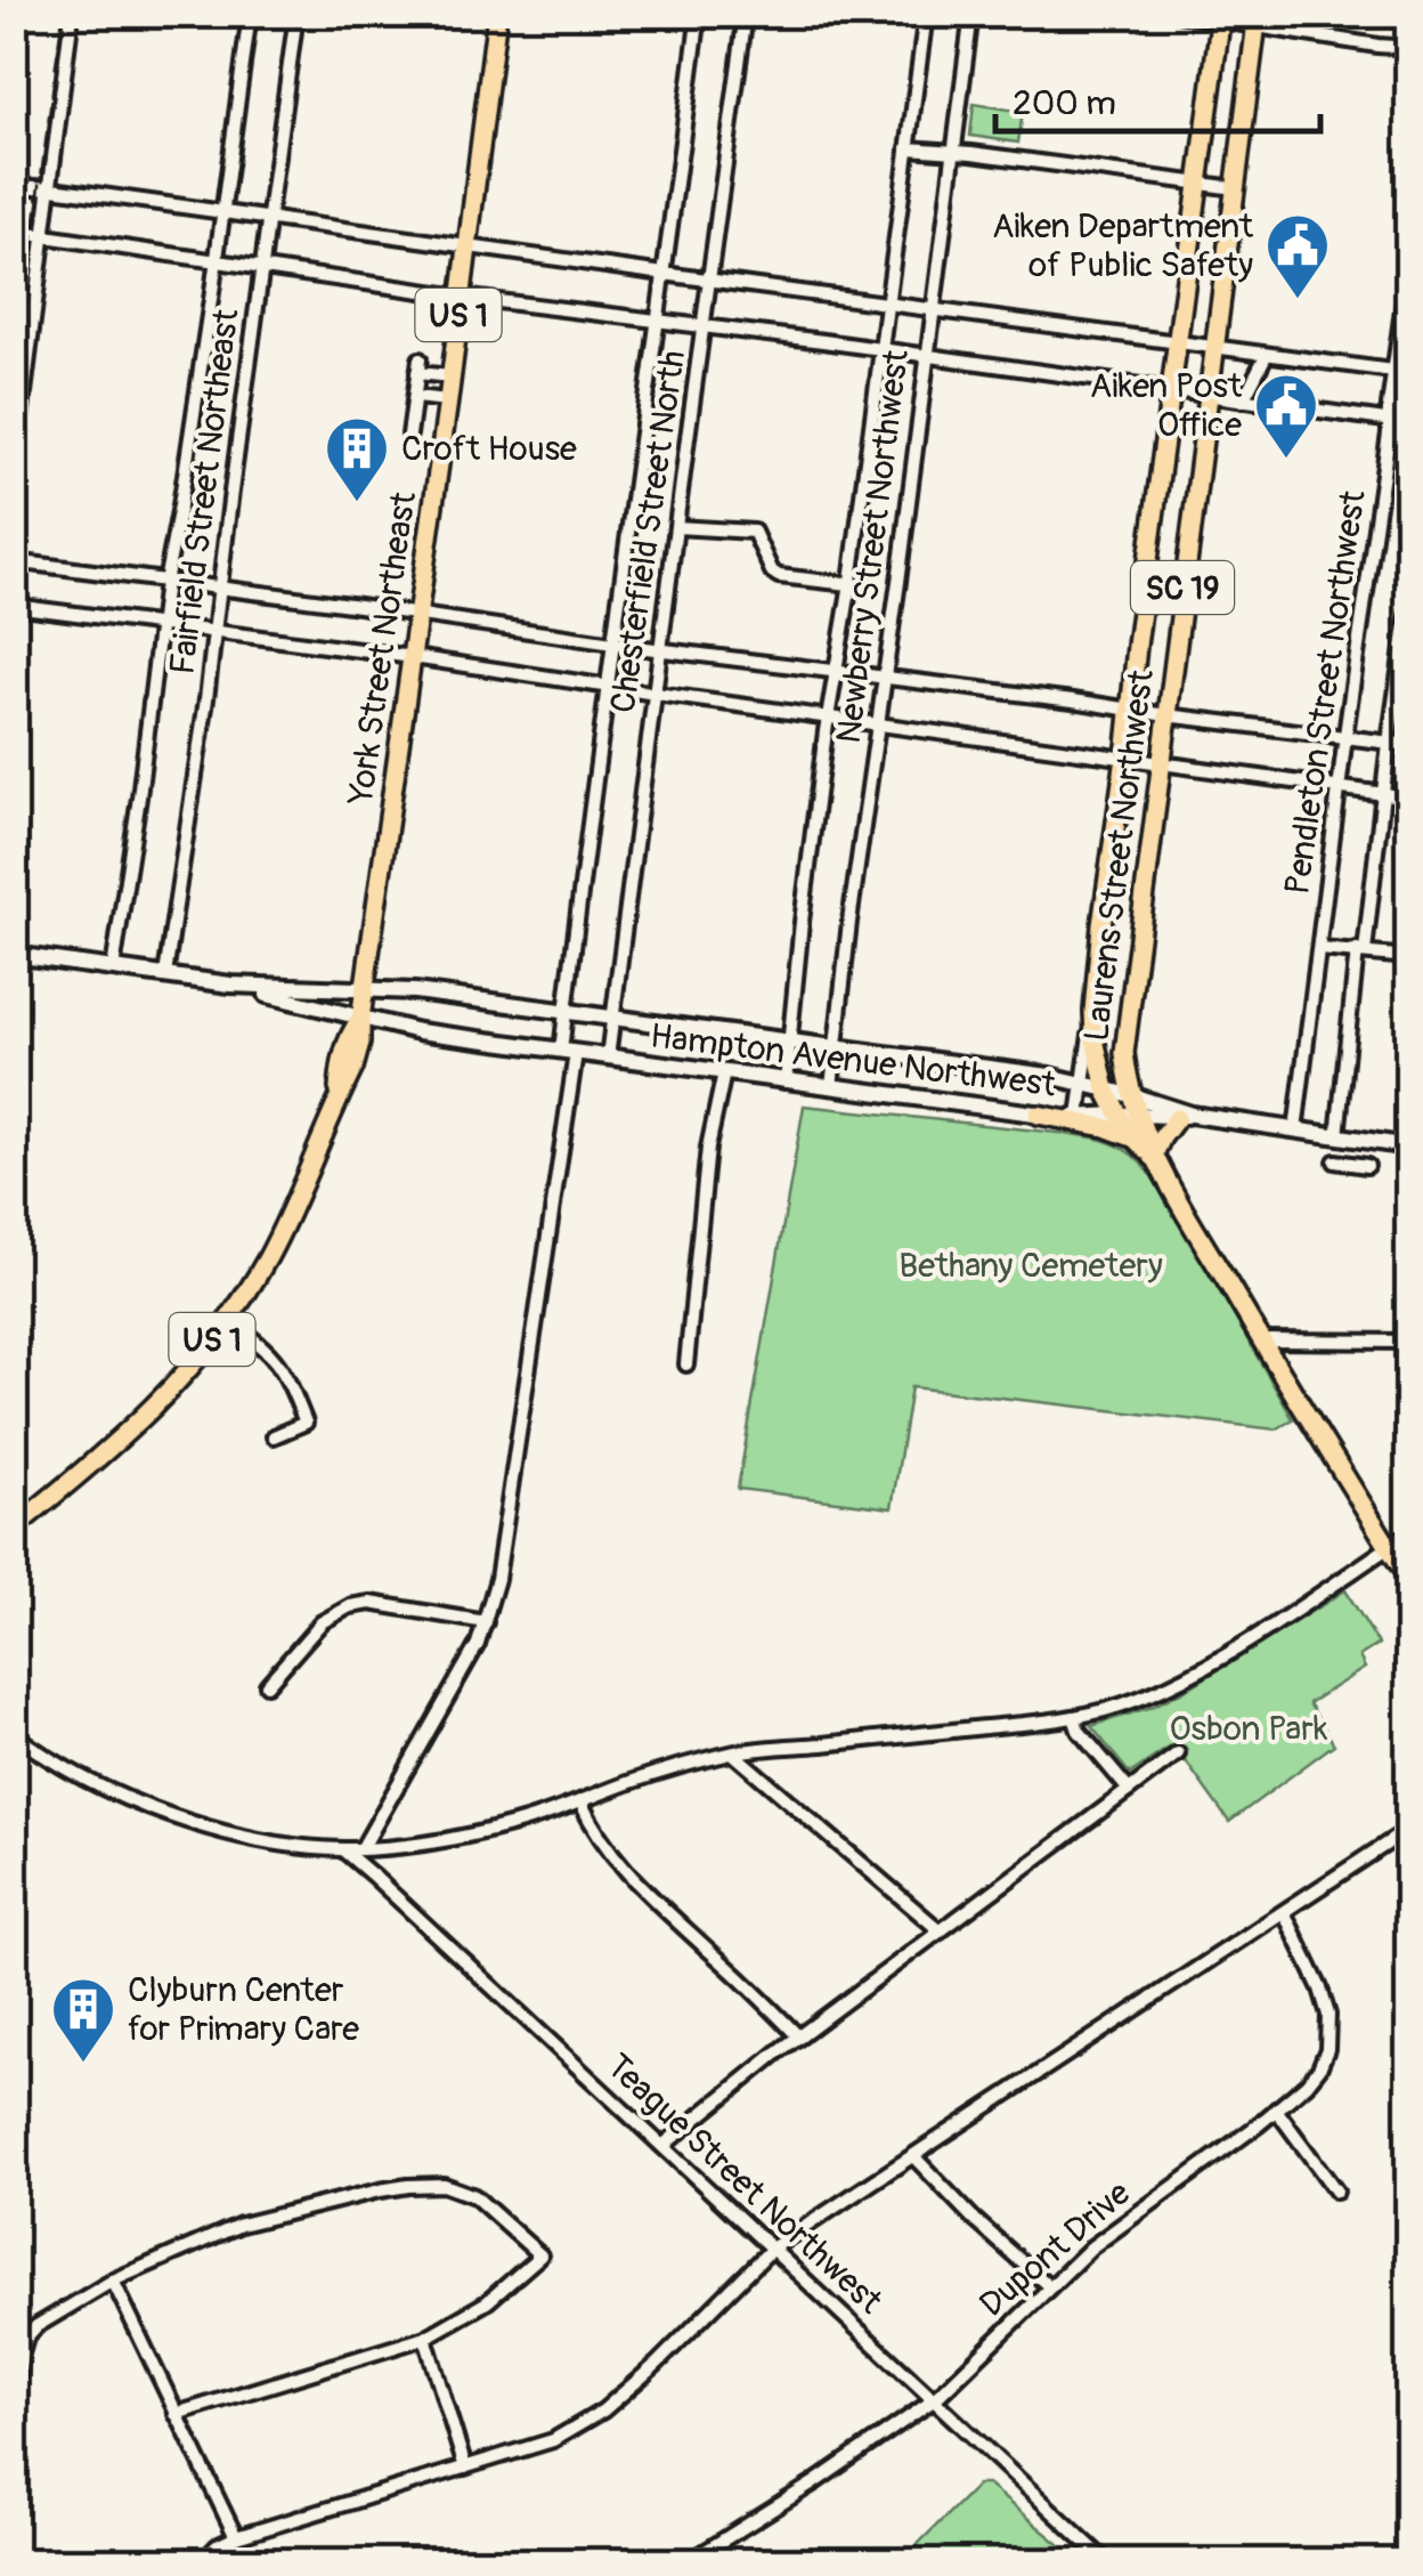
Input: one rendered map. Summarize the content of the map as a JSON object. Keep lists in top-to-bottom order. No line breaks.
{"streets":{"main road":["US 1","SC 19","York Street Northeast","Laurens Street Northwest"],"street":["Fairfield Street Northeast","Chesterfield Street North","Newberry Street Northwest","Pendleton Street Northwest","Hampton Avenue Northwest","Teague Street Northwest","Dupont Drive"]},"crossings":[["Chesterfield Street North","Hampton Avenue Northwest"],["Newberry Street Northwest","Hampton Avenue Northwest"],["York Street Northeast","Hampton Avenue Northwest"],["Pendleton Street Northwest","Hampton Avenue Northwest"],["Laurens Street Northwest","Hampton Avenue Northwest"],["Teague Street Northwest","Dupont Drive"]],"parks":["Bethany Cemetery","Osbon Park"],"places":{"public building":["Aiken Department of Public Safety","Aiken Post Office"],"building":["Croft House","Clyburn Center for Primary Care"]},"scale_bar":"200 m"}
